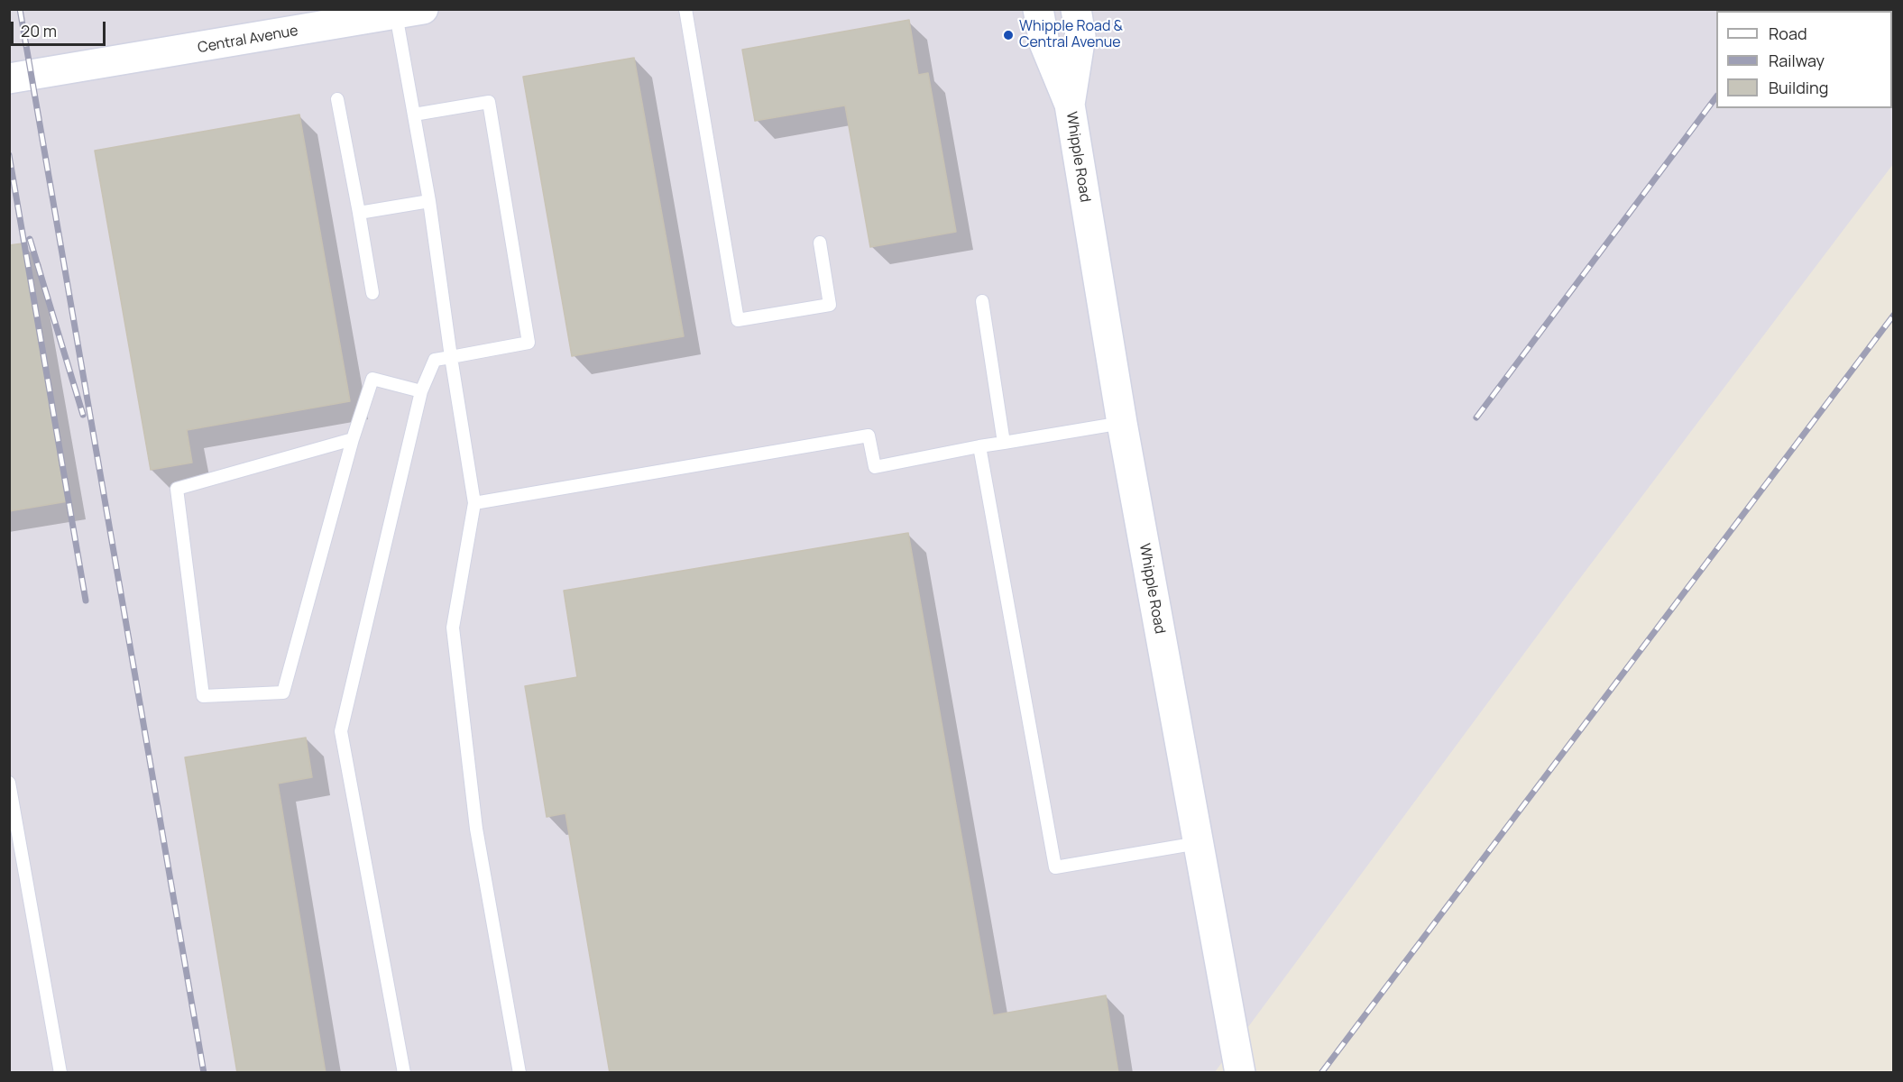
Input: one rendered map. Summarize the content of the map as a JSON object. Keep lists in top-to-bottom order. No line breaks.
{"streets":{"main road":["Central Avenue","Whipple Road"]},"places":["Whipple Road & Central Avenue"],"legend":["Road","Railway","Building"],"scale_bar":"20 m"}
